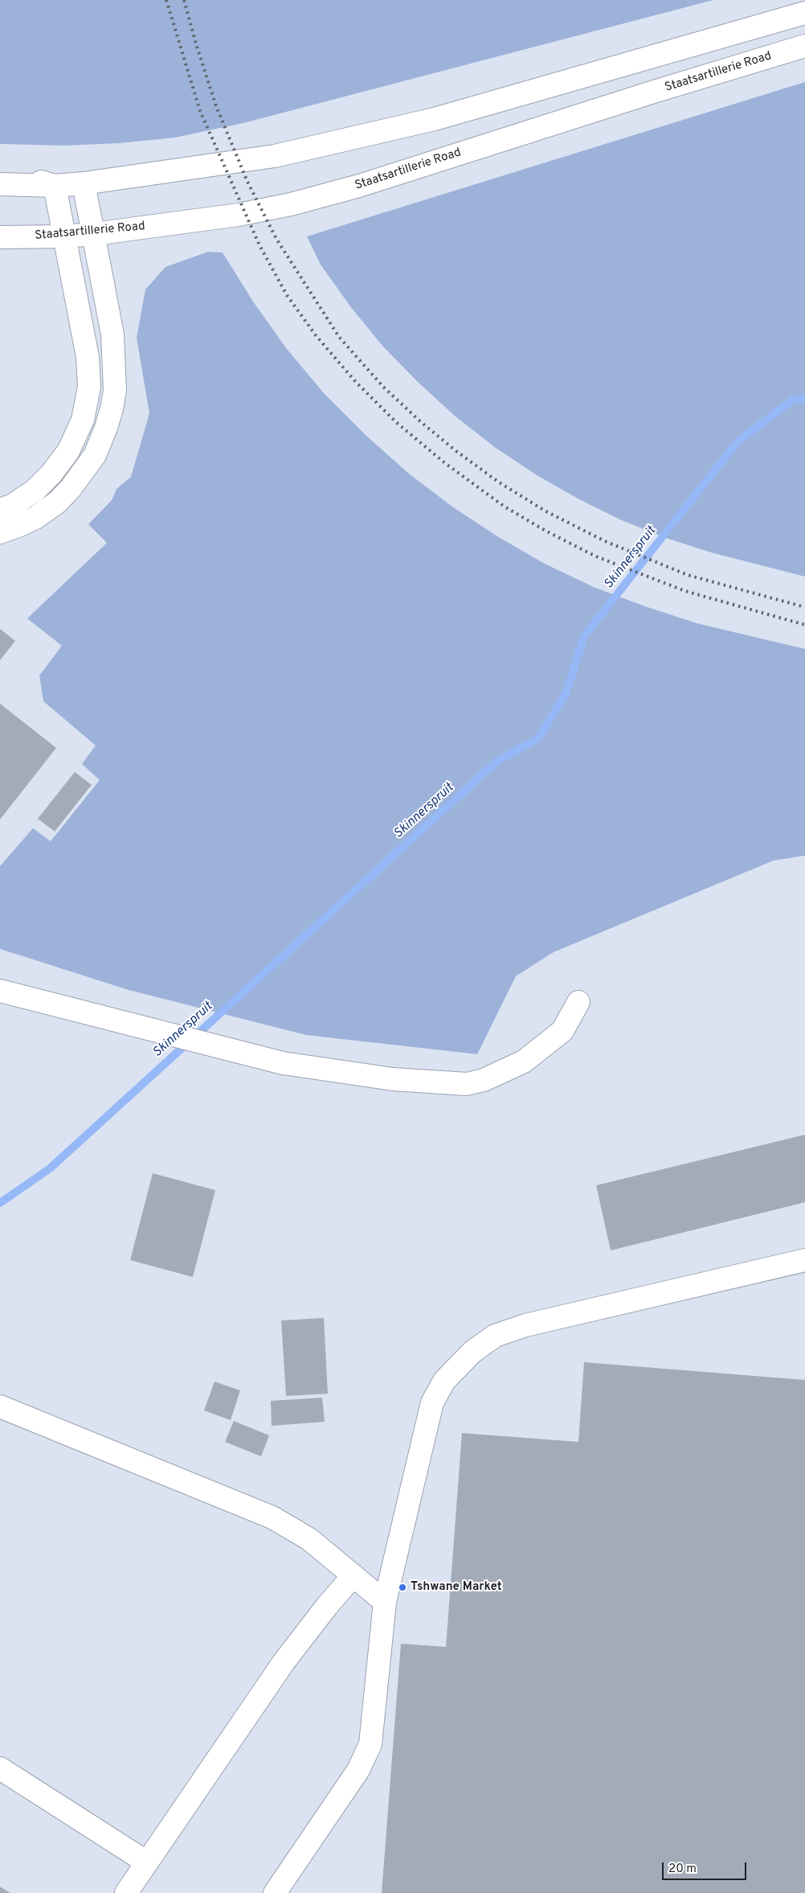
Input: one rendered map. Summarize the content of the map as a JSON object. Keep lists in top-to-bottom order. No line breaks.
{"streets":{"street":["Staatsartillerie Road"]},"water":["Skinnerspruit"],"places":["Tshwane Market"],"scale_bar":"20 m"}
